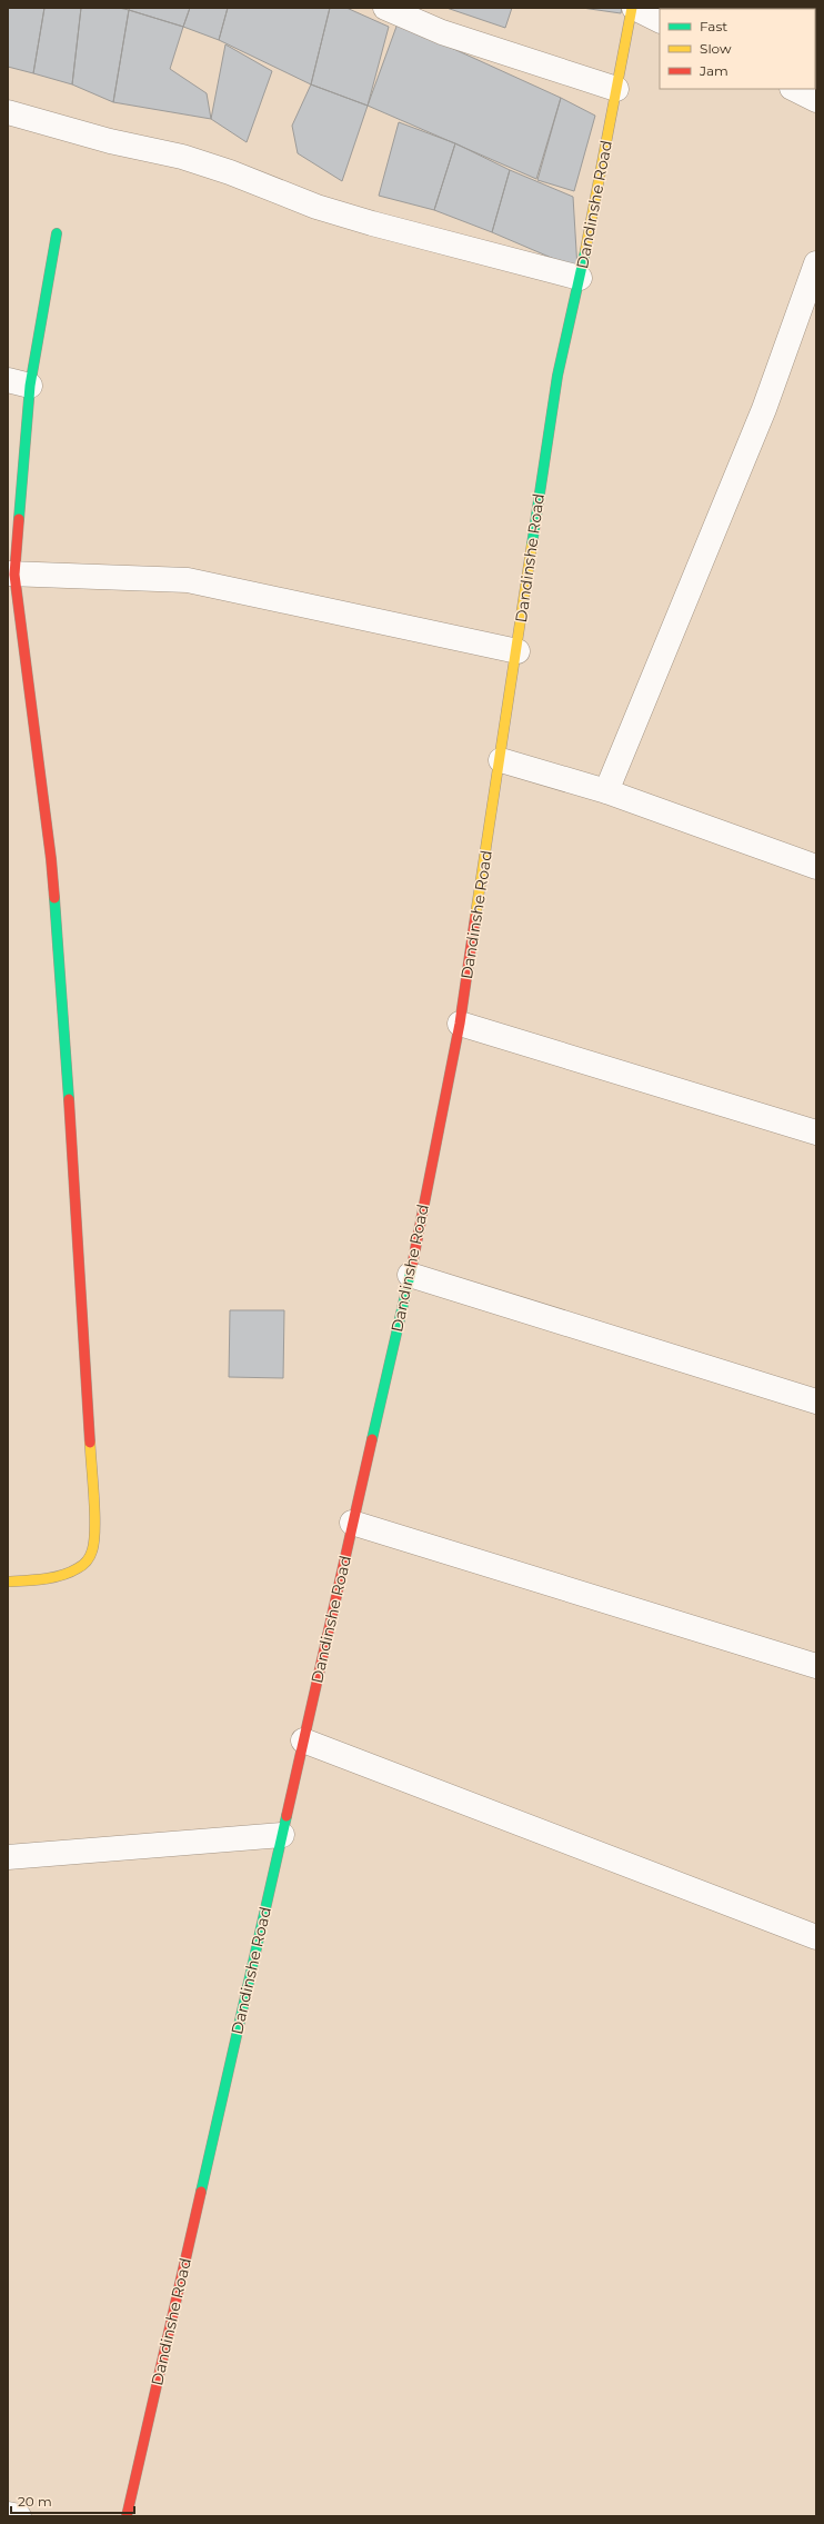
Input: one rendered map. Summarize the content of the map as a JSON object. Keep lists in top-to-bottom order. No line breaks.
{"streets":{"street":["Dandinshe Road"]},"legend":["Fast","Slow","Jam"],"scale_bar":"20 m"}
